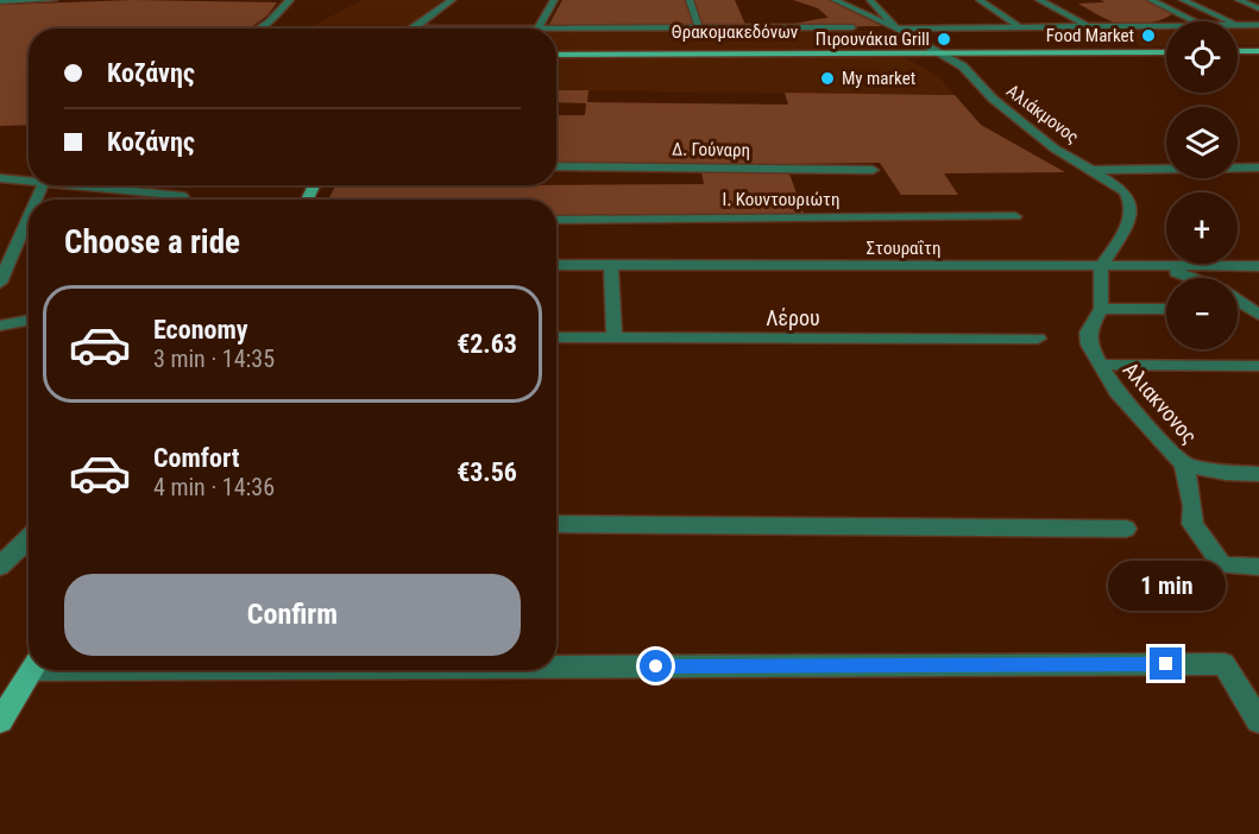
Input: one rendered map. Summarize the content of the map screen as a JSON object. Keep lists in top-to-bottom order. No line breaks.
{"streets":{"main road":["Θρακομακεδόνων"],"street":["Αλιάκμονος","Δ. Γούναρη","Ι. Κουντουριώτη","Στουραΐτη","Λέρου","Αλιακνονος"]},"crossings":[["Θρακομακεδόνων","Αλιάκμονος"],["Αλιάκμονος","Στουραΐτη"]],"places":["Food Market","Πιρουνάκια Grill","My market"],"page":{"map_buttons":["+","−"],"banner":["Κοζάνης","Κοζάνης"],"heading":"Choose a ride","list":[{"name":"Economy","note":"3 min · 14:35","value":"€2.63"},{"name":"Comfort","note":"4 min · 14:36","value":"€3.56"}],"buttons":"Confirm","bubble":"1 min"}}
